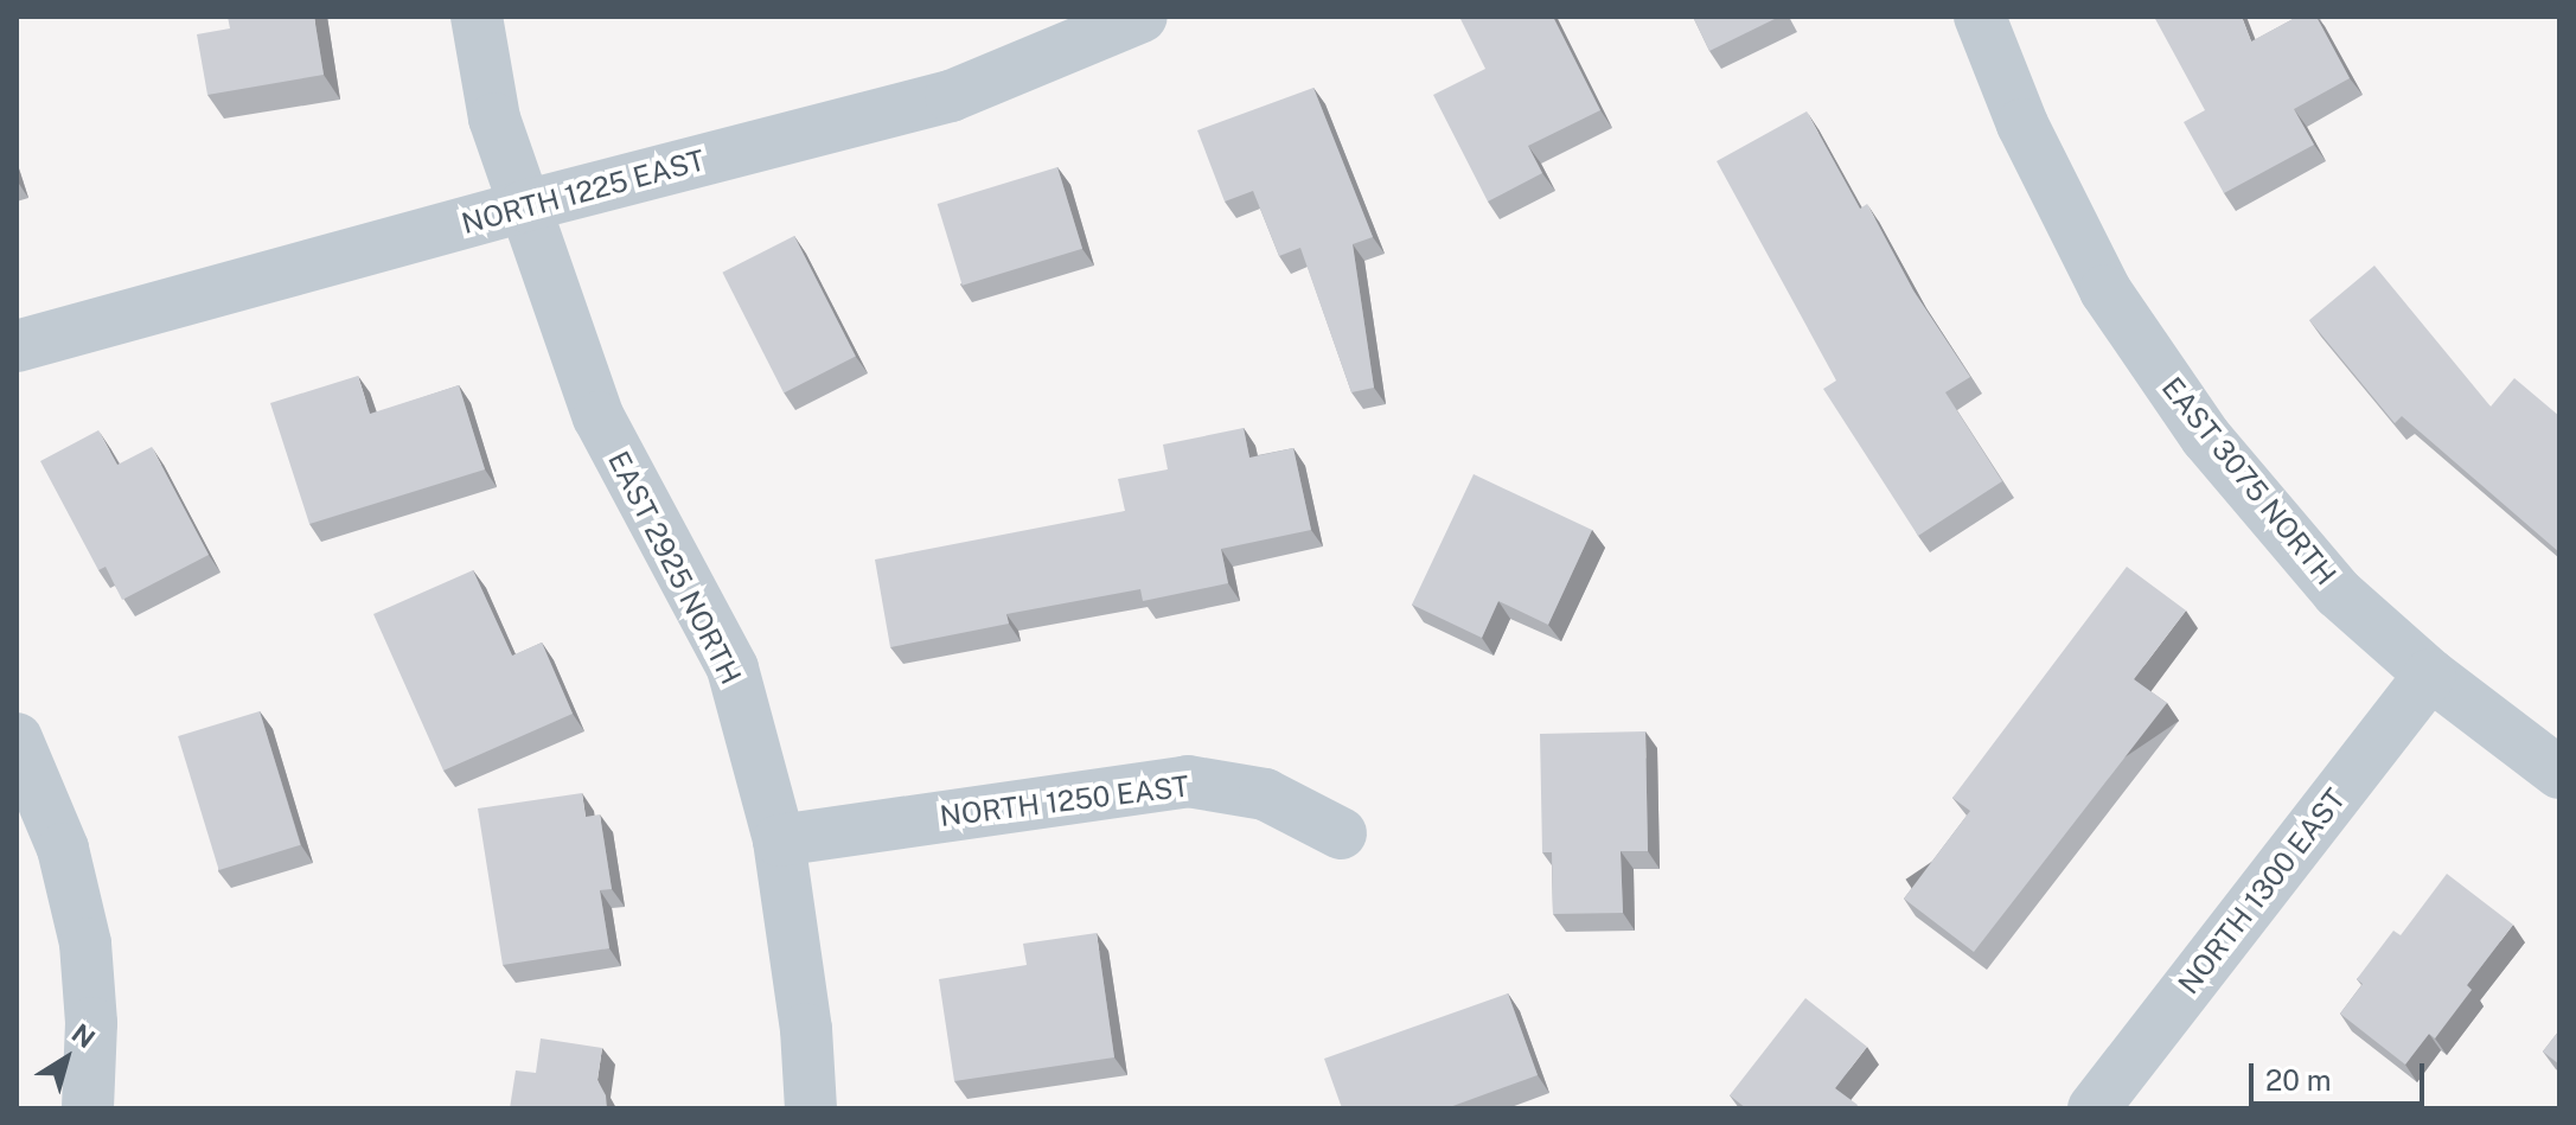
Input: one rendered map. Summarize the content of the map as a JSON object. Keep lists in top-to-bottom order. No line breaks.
{"streets":{"street":["NORTH 1225 EAST","EAST 3075 NORTH","EAST 2925 NORTH","NORTH 1250 EAST","NORTH 1300 EAST"]},"crossings":[["NORTH 1225 EAST","EAST 2925 NORTH"],["EAST 3075 NORTH","NORTH 1300 EAST"],["EAST 2925 NORTH","NORTH 1250 EAST"]],"scale_bar":"20 m","north":"top right"}
